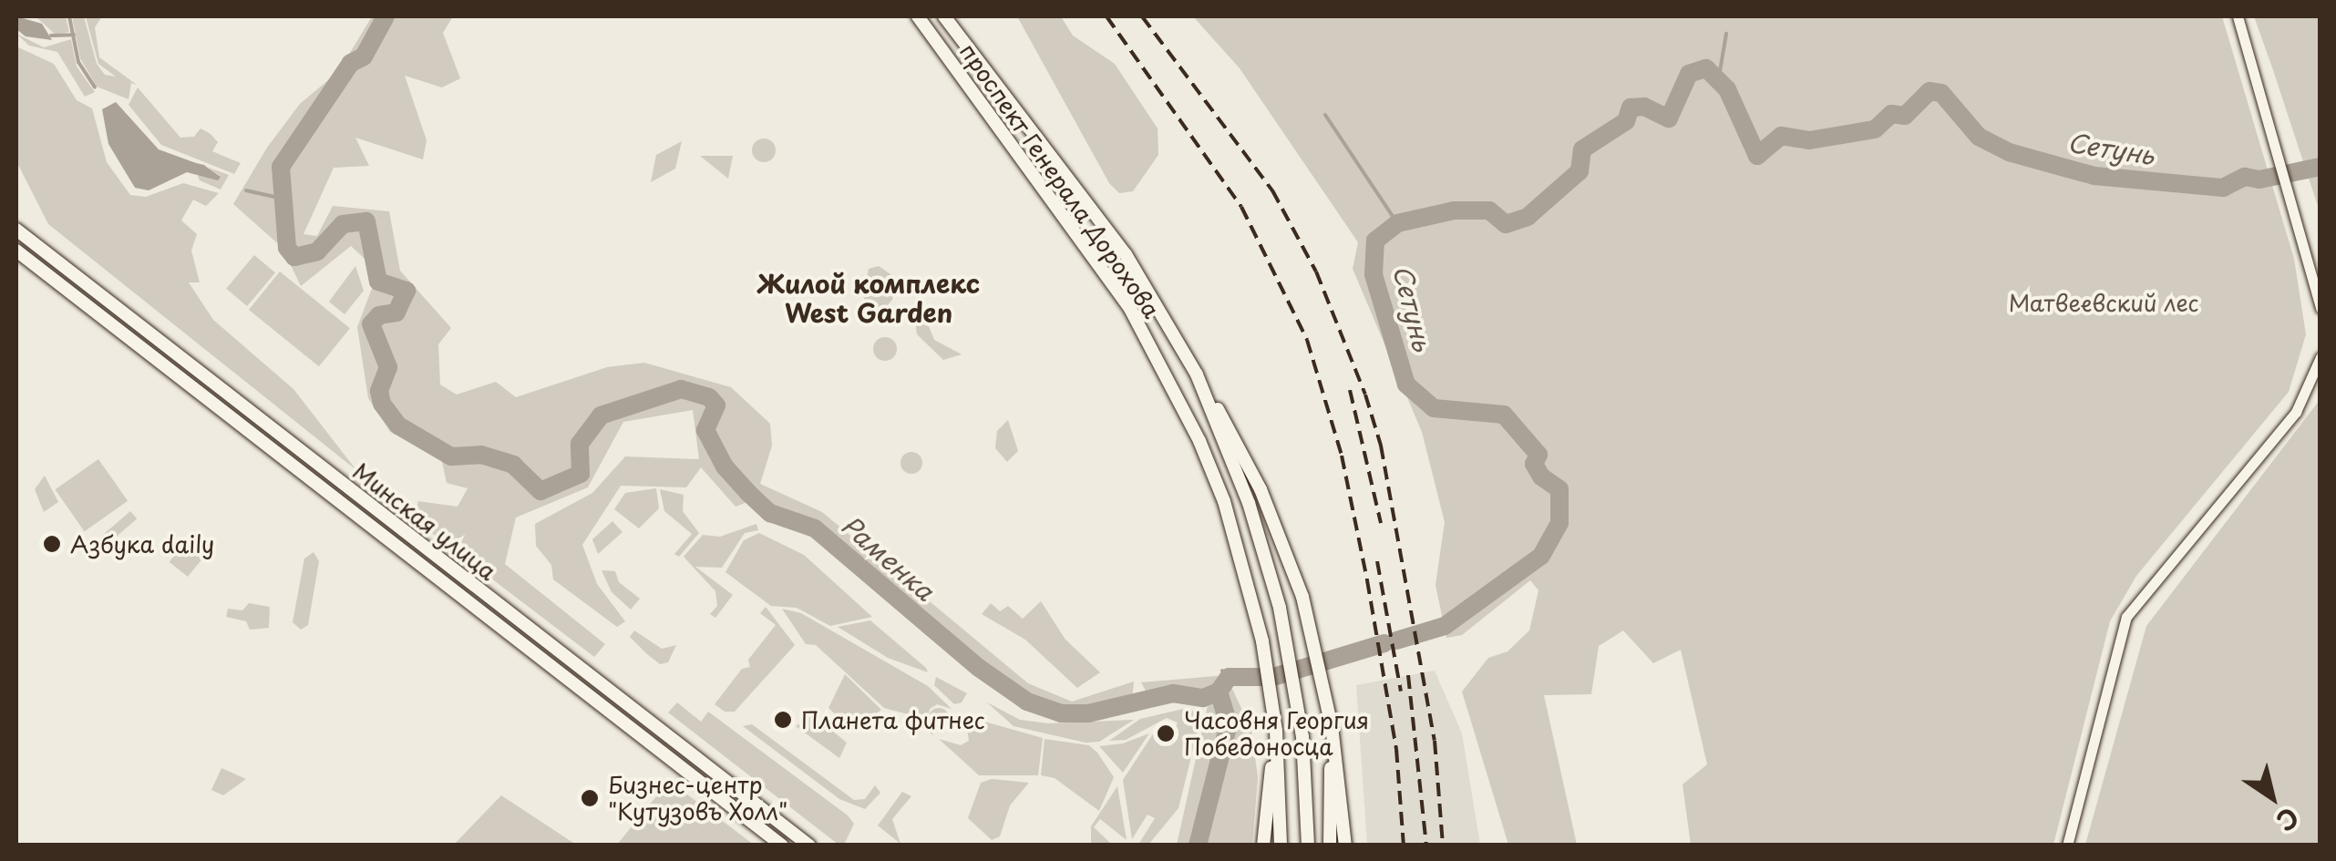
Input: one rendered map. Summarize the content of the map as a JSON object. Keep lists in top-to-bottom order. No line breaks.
{"streets":{"main road":["проспект Генерала Дорохова","Минская улица"]},"districts":["Жилой комплекс West Garden"],"water":["Сетунь","Раменка"],"parks":["Матвеевский лес"],"places":["Азбука daily","Планета фитнес","Часовня Георгия Победоносца","Бизнес-центр \"Кутузовъ Холл\""],"north":"bottom right"}
